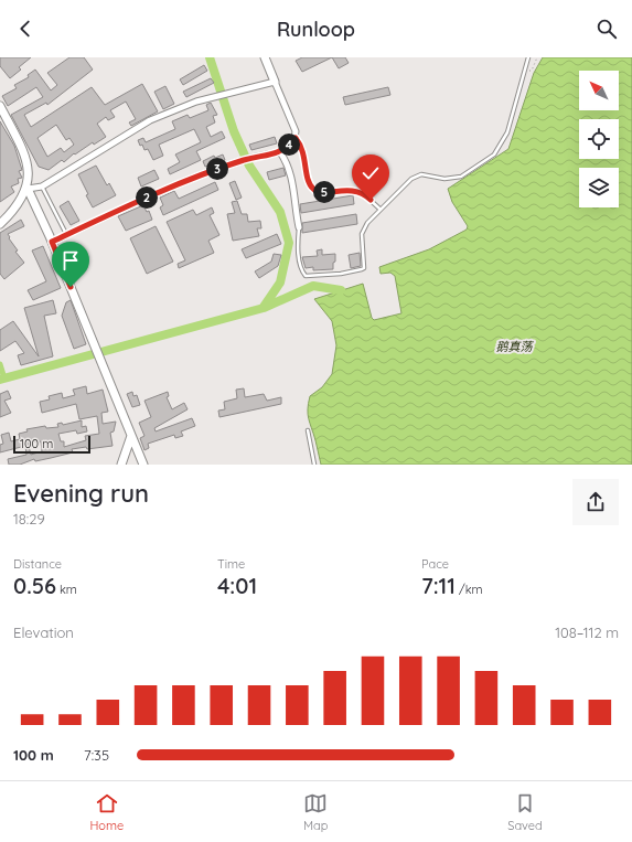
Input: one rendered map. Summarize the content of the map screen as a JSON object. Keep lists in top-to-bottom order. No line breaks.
{"water":["鹅真荡"],"scale_bar":"100 m","north":"top left","page":{"header":"Runloop","pins":["4","3","5","2"],"scale":"100 m","heading":["Evening run","18:29"],"stats":[["Distance","0.56 km"],["Time","4:01"],["Pace","7:11 /km"]],"chart":["Elevation","108–112 m"],"list":[{"name":"100 m","note":"7:35"}],"tabs":["Home","Map","Saved"]}}
